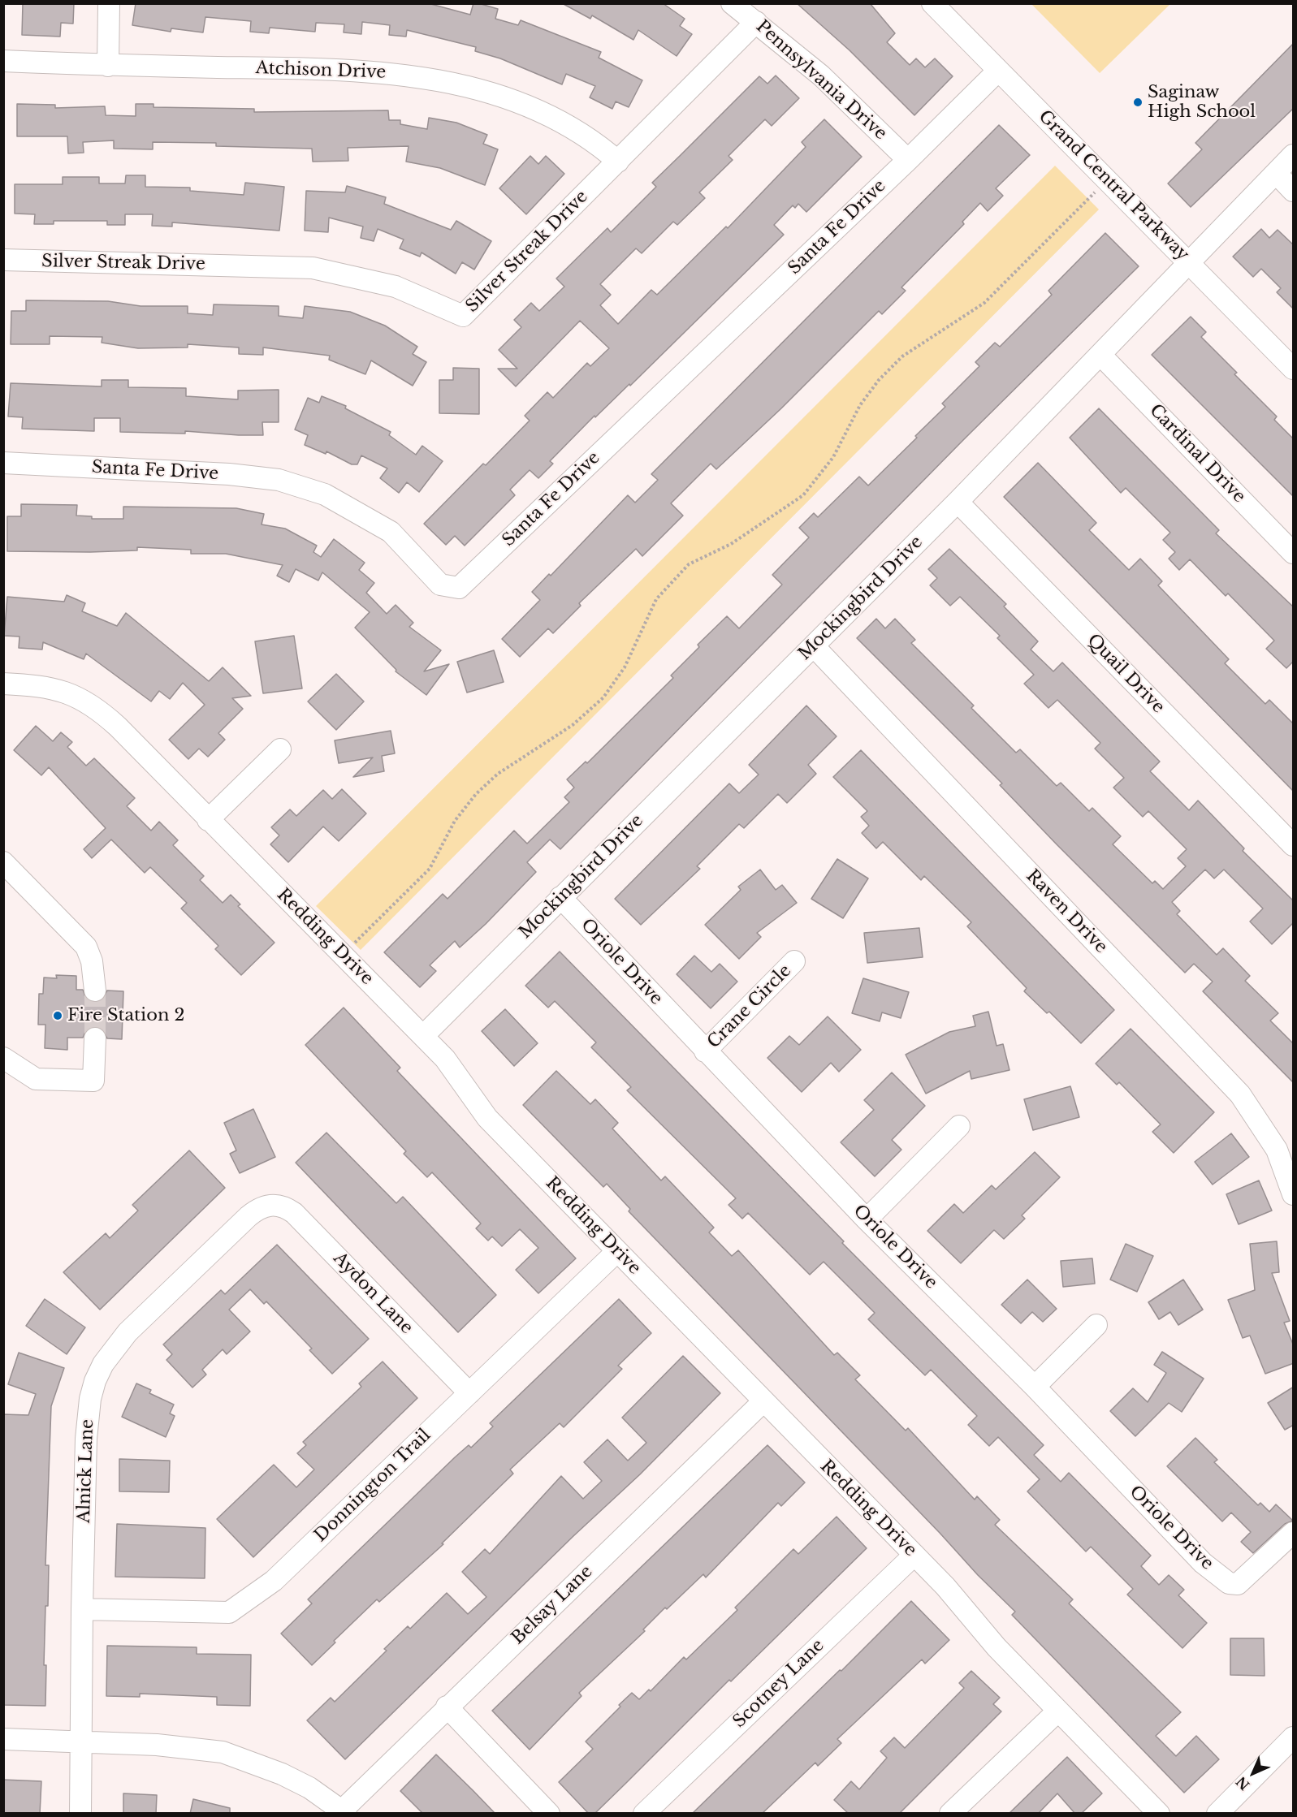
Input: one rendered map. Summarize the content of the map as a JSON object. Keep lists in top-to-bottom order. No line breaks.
{"streets":{"street":["Atchison Drive","Pennsylvania Drive","Grand Central Parkway","Santa Fe Drive","Silver Streak Drive","Cardinal Drive","Mockingbird Drive","Quail Drive","Raven Drive","Redding Drive","Oriole Drive","Crane Circle","Aydon Lane","Alnick Lane","Donnington Trail","Belsay Lane","Scotney Lane"]},"crossings":[["Atchison Drive","Silver Streak Drive"],["Pennsylvania Drive","Santa Fe Drive"],["Pennsylvania Drive","Silver Streak Drive"],["Grand Central Parkway","Santa Fe Drive"],["Grand Central Parkway","Mockingbird Drive"],["Cardinal Drive","Mockingbird Drive"],["Mockingbird Drive","Quail Drive"],["Mockingbird Drive","Raven Drive"],["Mockingbird Drive","Redding Drive"],["Mockingbird Drive","Oriole Drive"],["Redding Drive","Donnington Trail"],["Redding Drive","Belsay Lane"],["Redding Drive","Scotney Lane"],["Oriole Drive","Crane Circle"],["Aydon Lane","Alnick Lane"],["Aydon Lane","Donnington Trail"],["Alnick Lane","Donnington Trail"]],"places":["Saginaw High School","Fire Station 2"],"north":"bottom left"}
